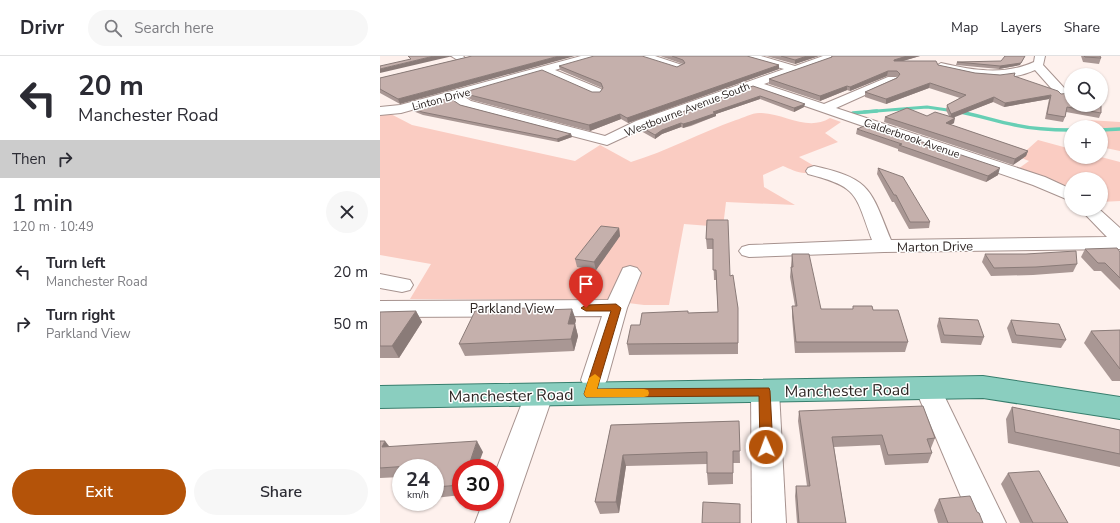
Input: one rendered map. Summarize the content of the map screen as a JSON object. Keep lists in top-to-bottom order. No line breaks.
{"streets":{"main road":["Manchester Road"],"street":["Linton Drive","Westbourne Avenue South","Calderbrook Avenue","Marton Drive","Parkland View"]},"crossings":[["Linton Drive","Westbourne Avenue South"],["Westbourne Avenue South","Calderbrook Avenue"]],"page":{"header":"Drivr","search":"Search here","nav":["Map","Layers","Share"],"turn":["20 m","Manchester Road"],"map_buttons":["+","−"],"then":"Then","heading":["1 min","120 m · 10:49"],"list":[{"name":"Turn left","note":"Manchester Road","value":"20 m"},{"name":"Turn right","note":"Parkland View","value":"50 m"}],"speed":"24 km/h","limit":"30","buttons":["Exit","Share"]}}
